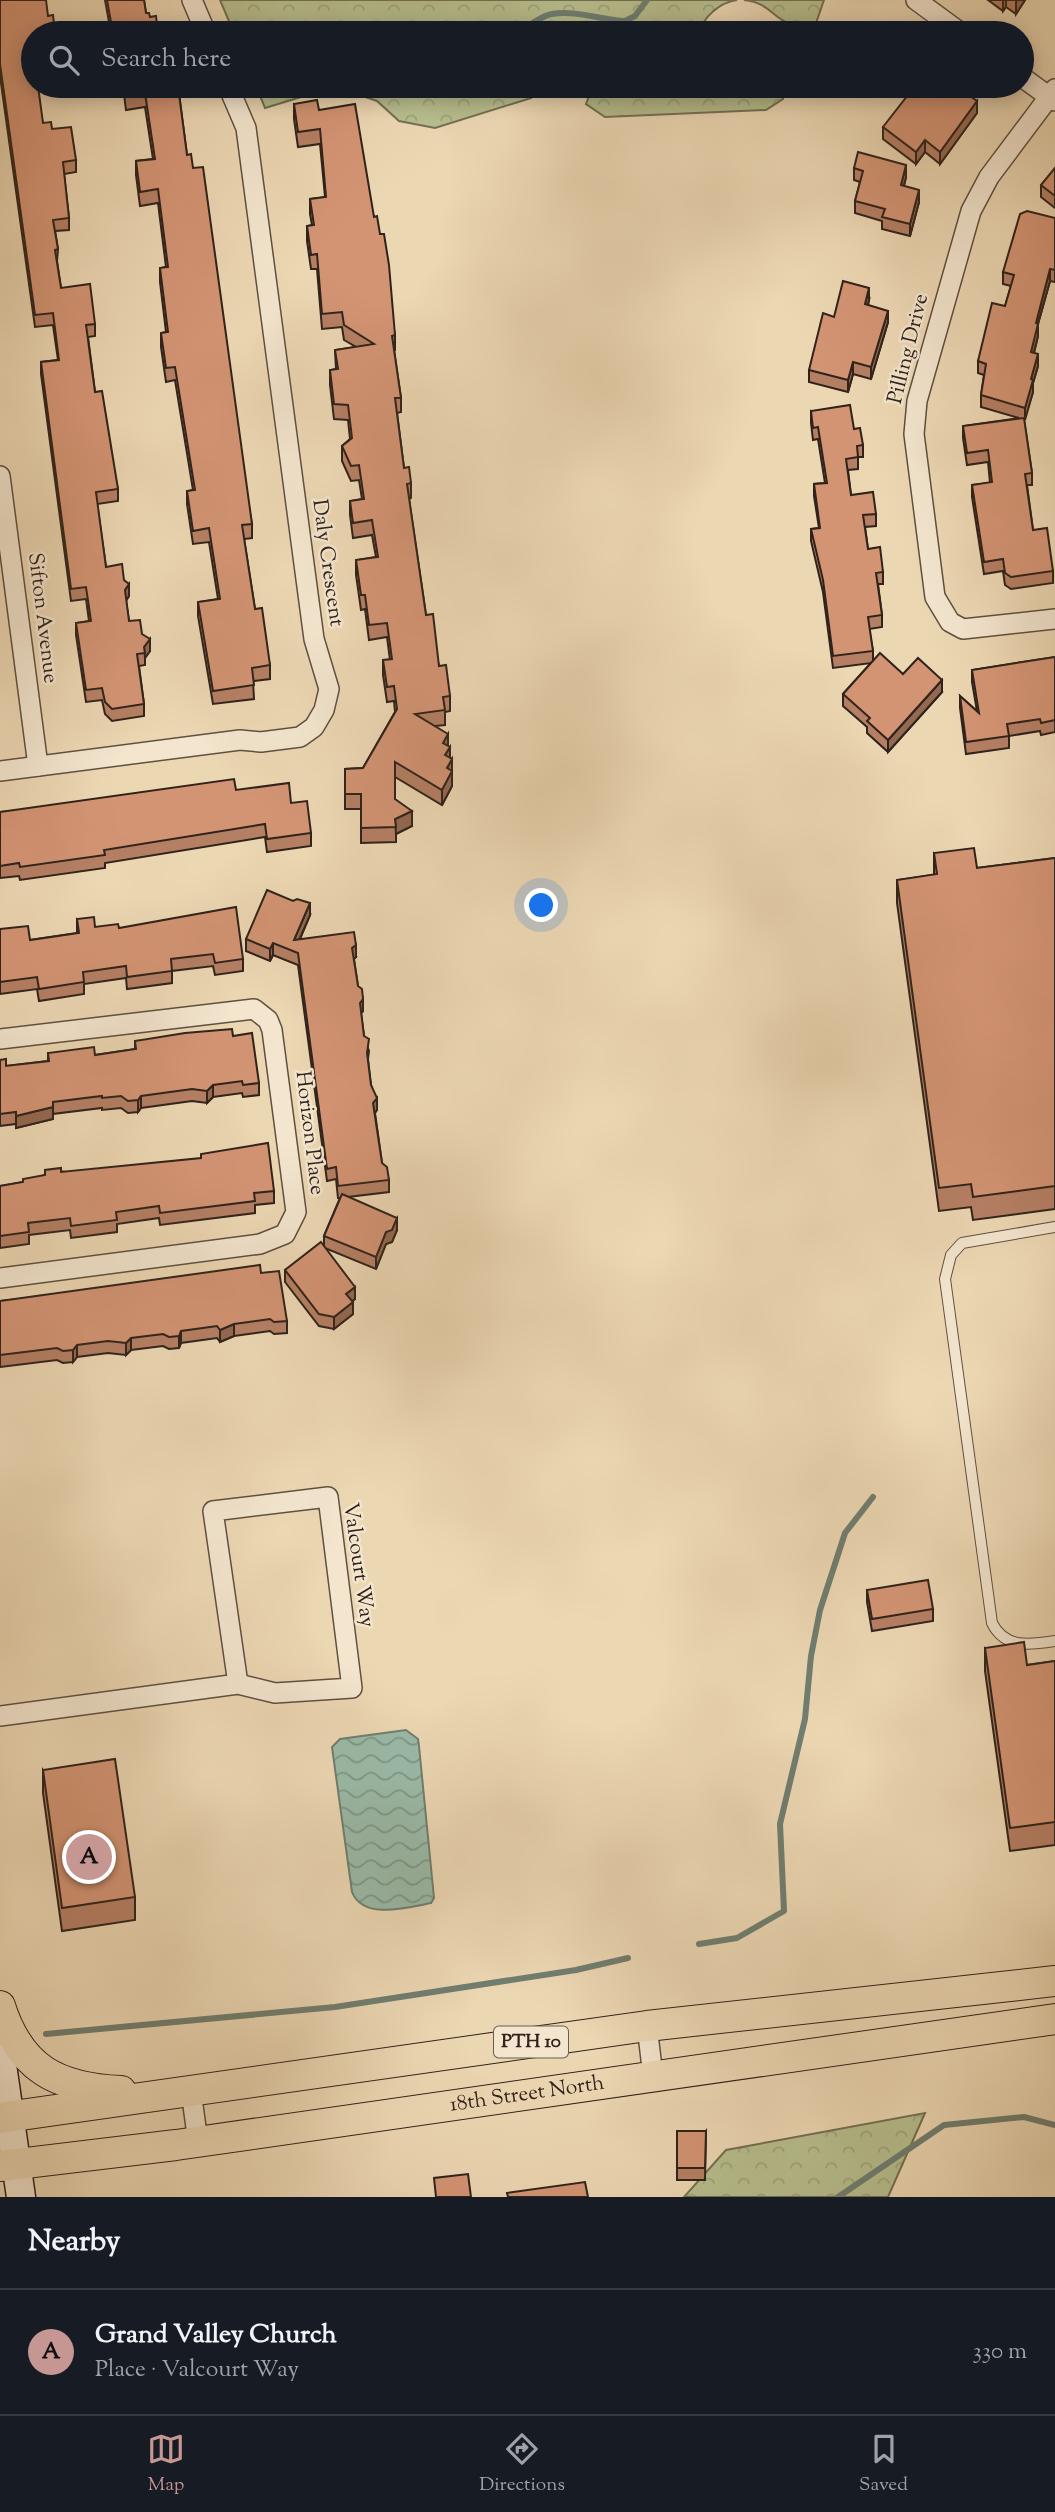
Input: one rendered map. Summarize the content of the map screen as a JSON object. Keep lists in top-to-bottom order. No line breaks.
{"streets":{"main road":["PTH 10","18th Street North"],"street":["Pilling Drive","Daly Crescent","Sifton Avenue","Horizon Place","Valcourt Way"]},"crossings":[["Daly Crescent","Sifton Avenue"]],"page":{"search":"Search here","pins":"A","heading":"Nearby","list":[{"mark":"A","name":"Grand Valley Church","note":"Place · Valcourt Way","value":"330 m"}],"nav":["Map","Directions","Saved"]}}
